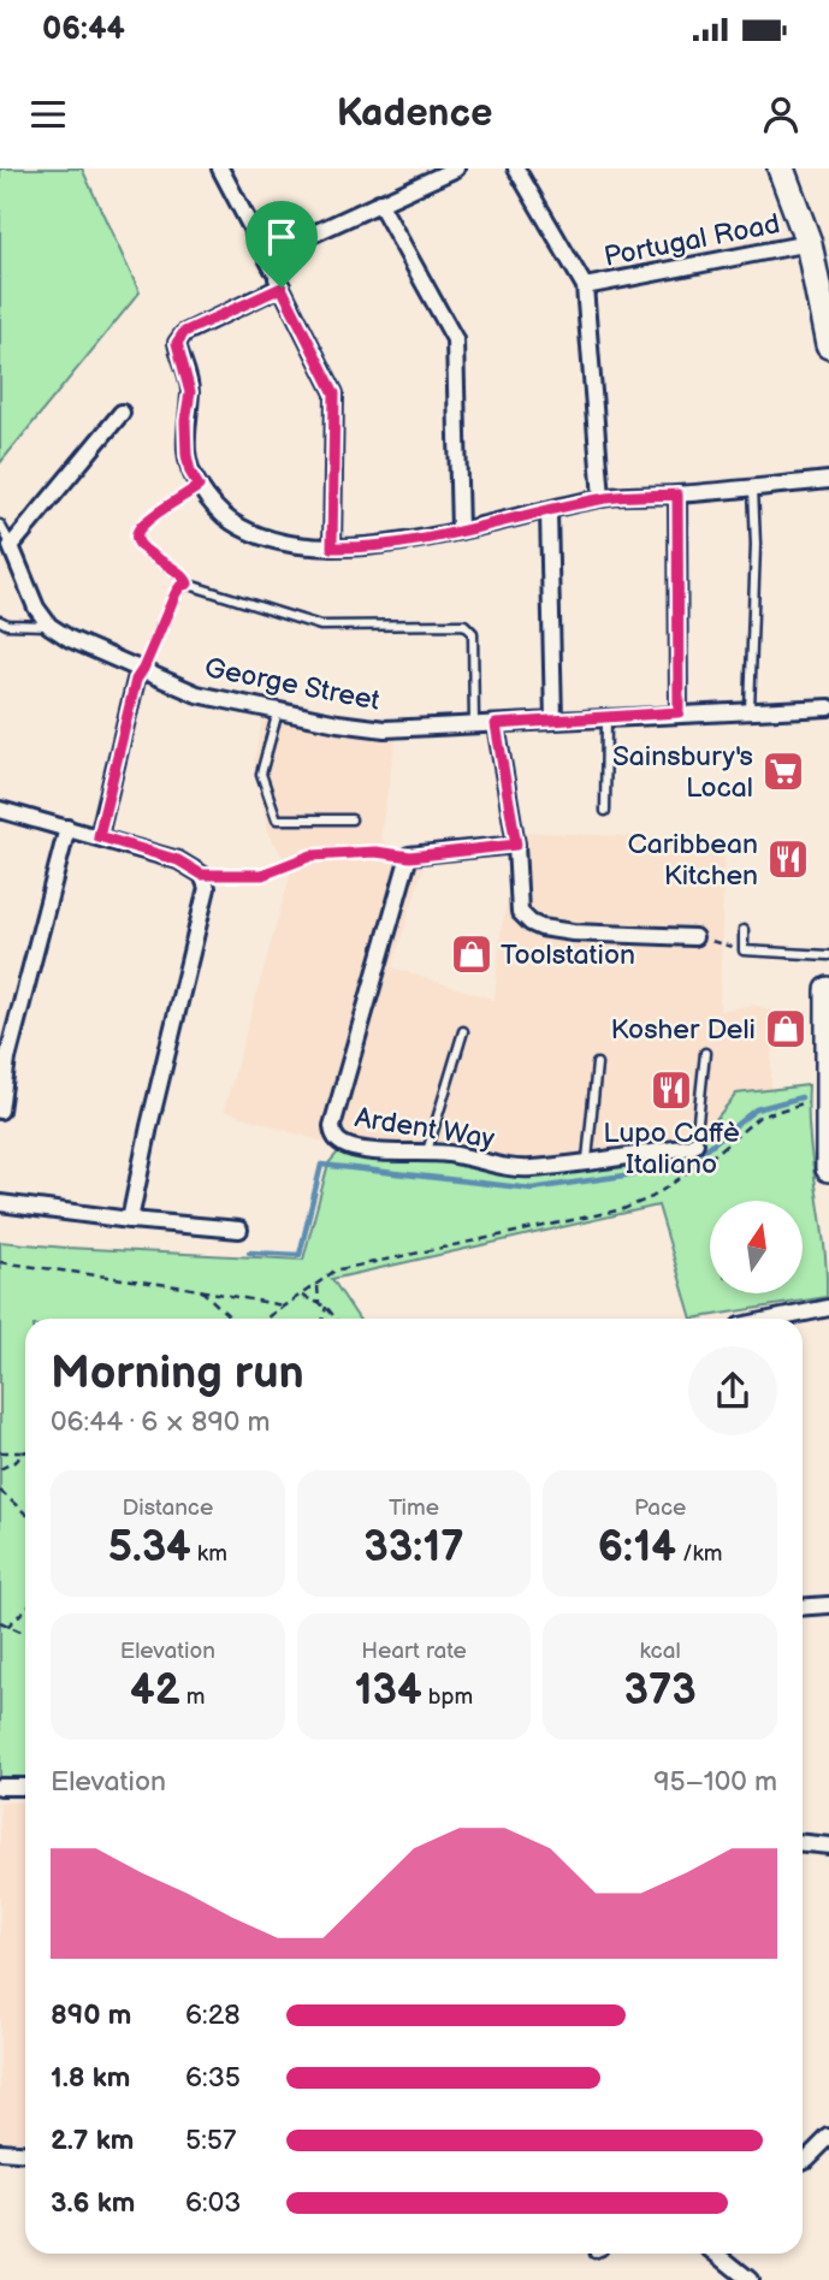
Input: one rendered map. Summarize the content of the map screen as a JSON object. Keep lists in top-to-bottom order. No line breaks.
{"streets":{"street":["Portugal Road","George Street","Ardent Way"]},"places":{"supermarket":["Sainsbury's Local"],"restaurant":["Caribbean Kitchen","Lupo Caffè Italiano"],"shop":["Toolstation","Kosher Deli"]},"north":"top","page":{"status":"06:44","header":"Kadence","heading":["Morning run","06:44 · 6 × 890 m"],"stats":[["Distance","5.34 km"],["Time","33:17"],["Pace","6:14 /km"],["Elevation","42 m"],["Heart rate","134 bpm"],["kcal","373"]],"chart":["Elevation","95–100 m"],"list":[{"name":"890 m","note":"6:28"},{"name":"1.8 km","note":"6:35"},{"name":"2.7 km","note":"5:57"},{"name":"3.6 km","note":"6:03"}]}}
